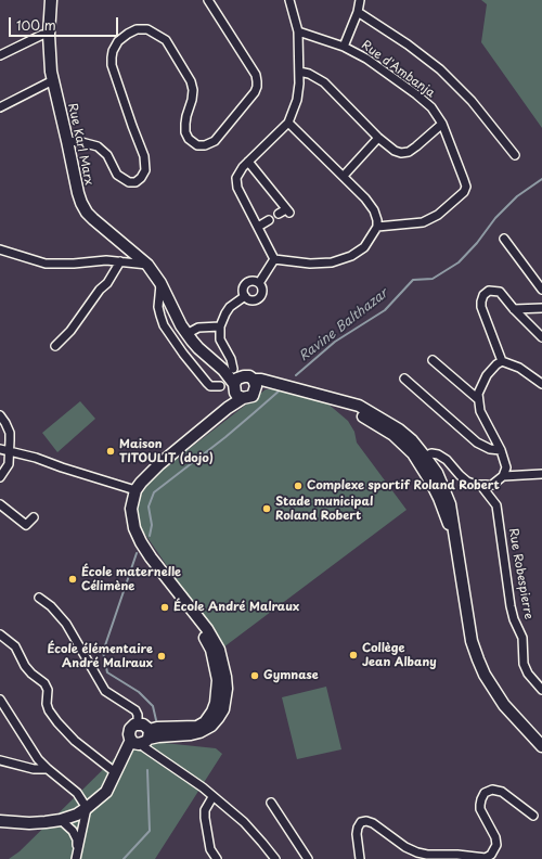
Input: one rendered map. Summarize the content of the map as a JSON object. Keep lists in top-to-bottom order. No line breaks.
{"streets":{"main road":["Rue Karl Marx"],"street":["Rue d'Ambanja","Rue Robespierre"]},"water":["Ravine Balthazar"],"places":["Maison TITOULIT (dojo)","Complexe sportif Roland Robert","Stade municipal Roland Robert","École maternelle Célimène","École André Malraux","Collège Jean Albany","École élémentaire André Malraux","Gymnase"],"scale_bar":"100 m"}
